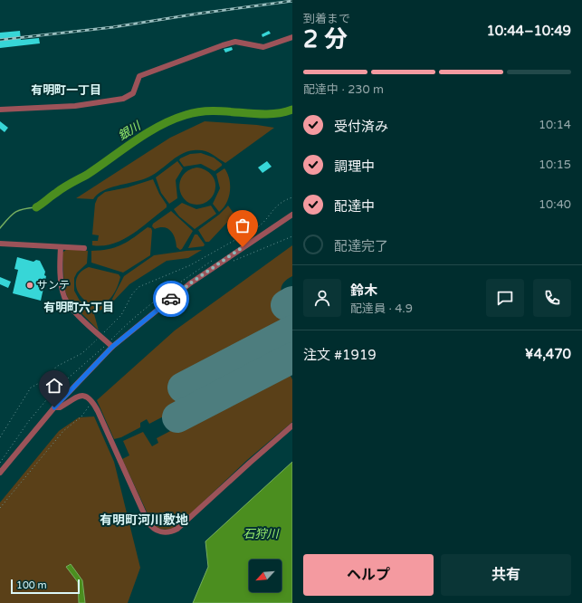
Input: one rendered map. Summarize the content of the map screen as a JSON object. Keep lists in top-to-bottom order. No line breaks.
{"districts":["有明町一丁目","有明町六丁目","有明町河川敷地"],"water":["銀川","石狩川"],"places":["サンテ"],"scale_bar":"100 m","north":"bottom left","page":{"heading":["2 分","到着まで","10:44–10:49"],"panel":["鈴木","配達員 · 4.9","注文 #1919","¥4,470"],"bar":"配達中 · 230 m","list":[["受付済み","10:14"],["調理中","10:15"],["配達中","10:40"],"配達完了"],"buttons":["ヘルプ","共有"],"scale":"100 m"}}
